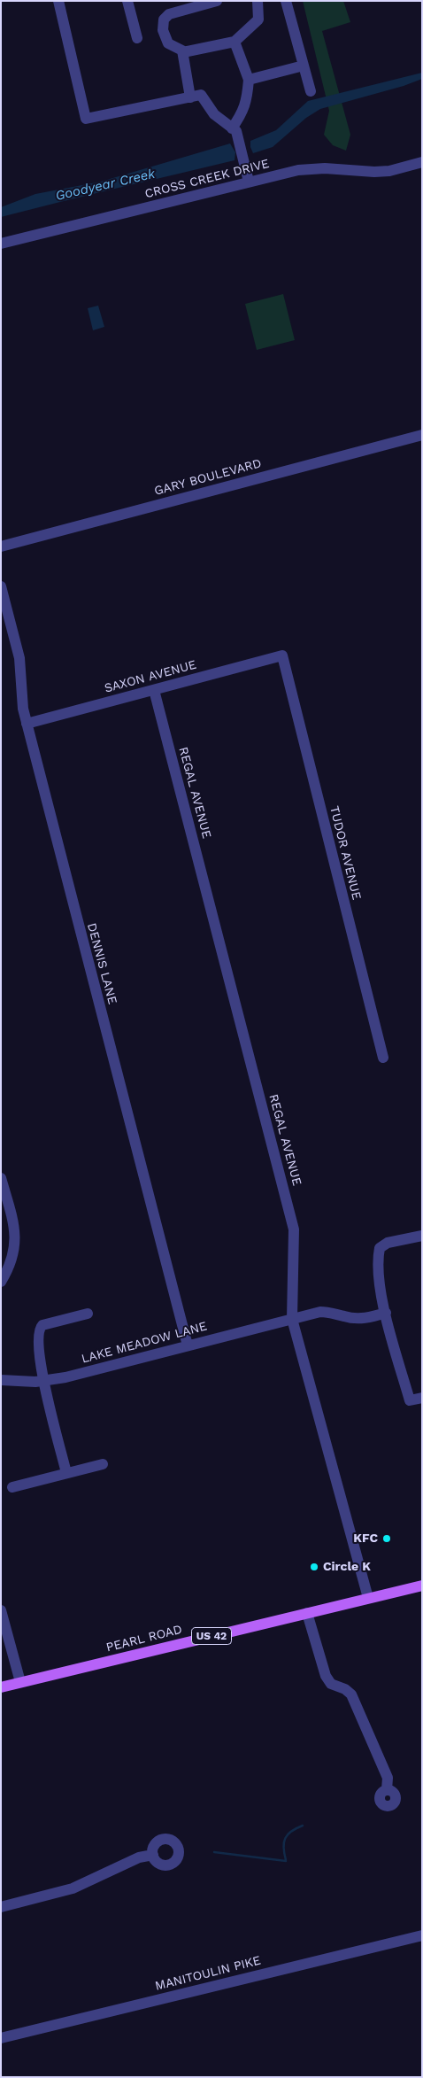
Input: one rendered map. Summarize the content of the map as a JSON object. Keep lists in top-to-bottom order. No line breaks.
{"streets":{"main road":["US 42","PEARL ROAD"],"street":["CROSS CREEK DRIVE","GARY BOULEVARD","SAXON AVENUE","REGAL AVENUE","TUDOR AVENUE","DENNIS LANE","LAKE MEADOW LANE","MANITOULIN PIKE"]},"crossings":[["SAXON AVENUE","REGAL AVENUE"],["SAXON AVENUE","TUDOR AVENUE"],["SAXON AVENUE","DENNIS LANE"],["REGAL AVENUE","LAKE MEADOW LANE"],["REGAL AVENUE","PEARL ROAD"],["DENNIS LANE","LAKE MEADOW LANE"]],"water":["Goodyear Creek"],"places":["KFC","Circle K"]}
